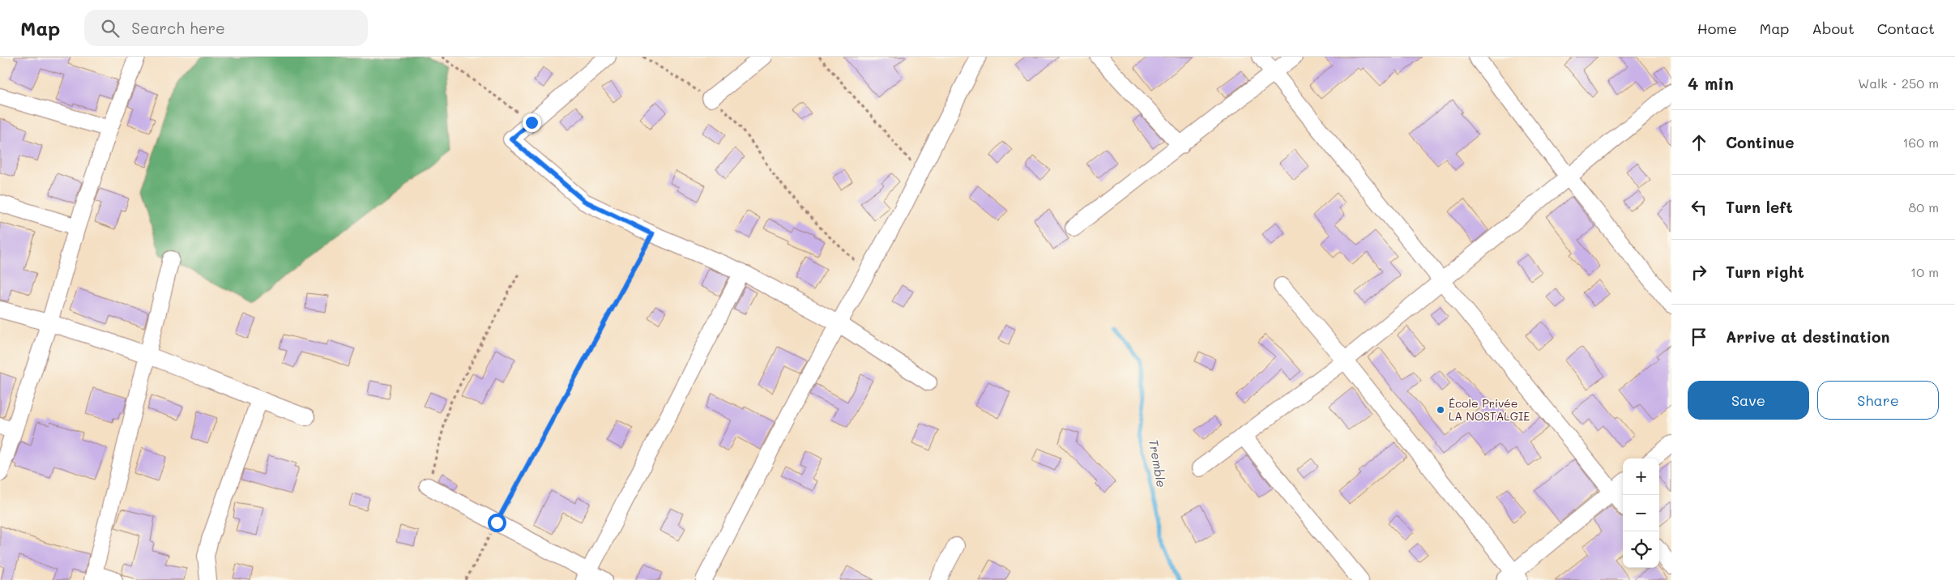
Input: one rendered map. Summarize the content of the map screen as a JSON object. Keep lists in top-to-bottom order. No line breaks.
{"water":["Tremble"],"places":["École Privée LA NOSTALGIE"],"page":{"header":"Map","search":"Search here","nav":["Home","Map","About","Contact"],"heading":["4 min","Walk · 250 m"],"list":[["Continue","160 m"],["Turn left","80 m"],["Turn right","10 m"],"Arrive at destination"],"buttons":["Save","Share"],"map_buttons":["+","−"]}}
